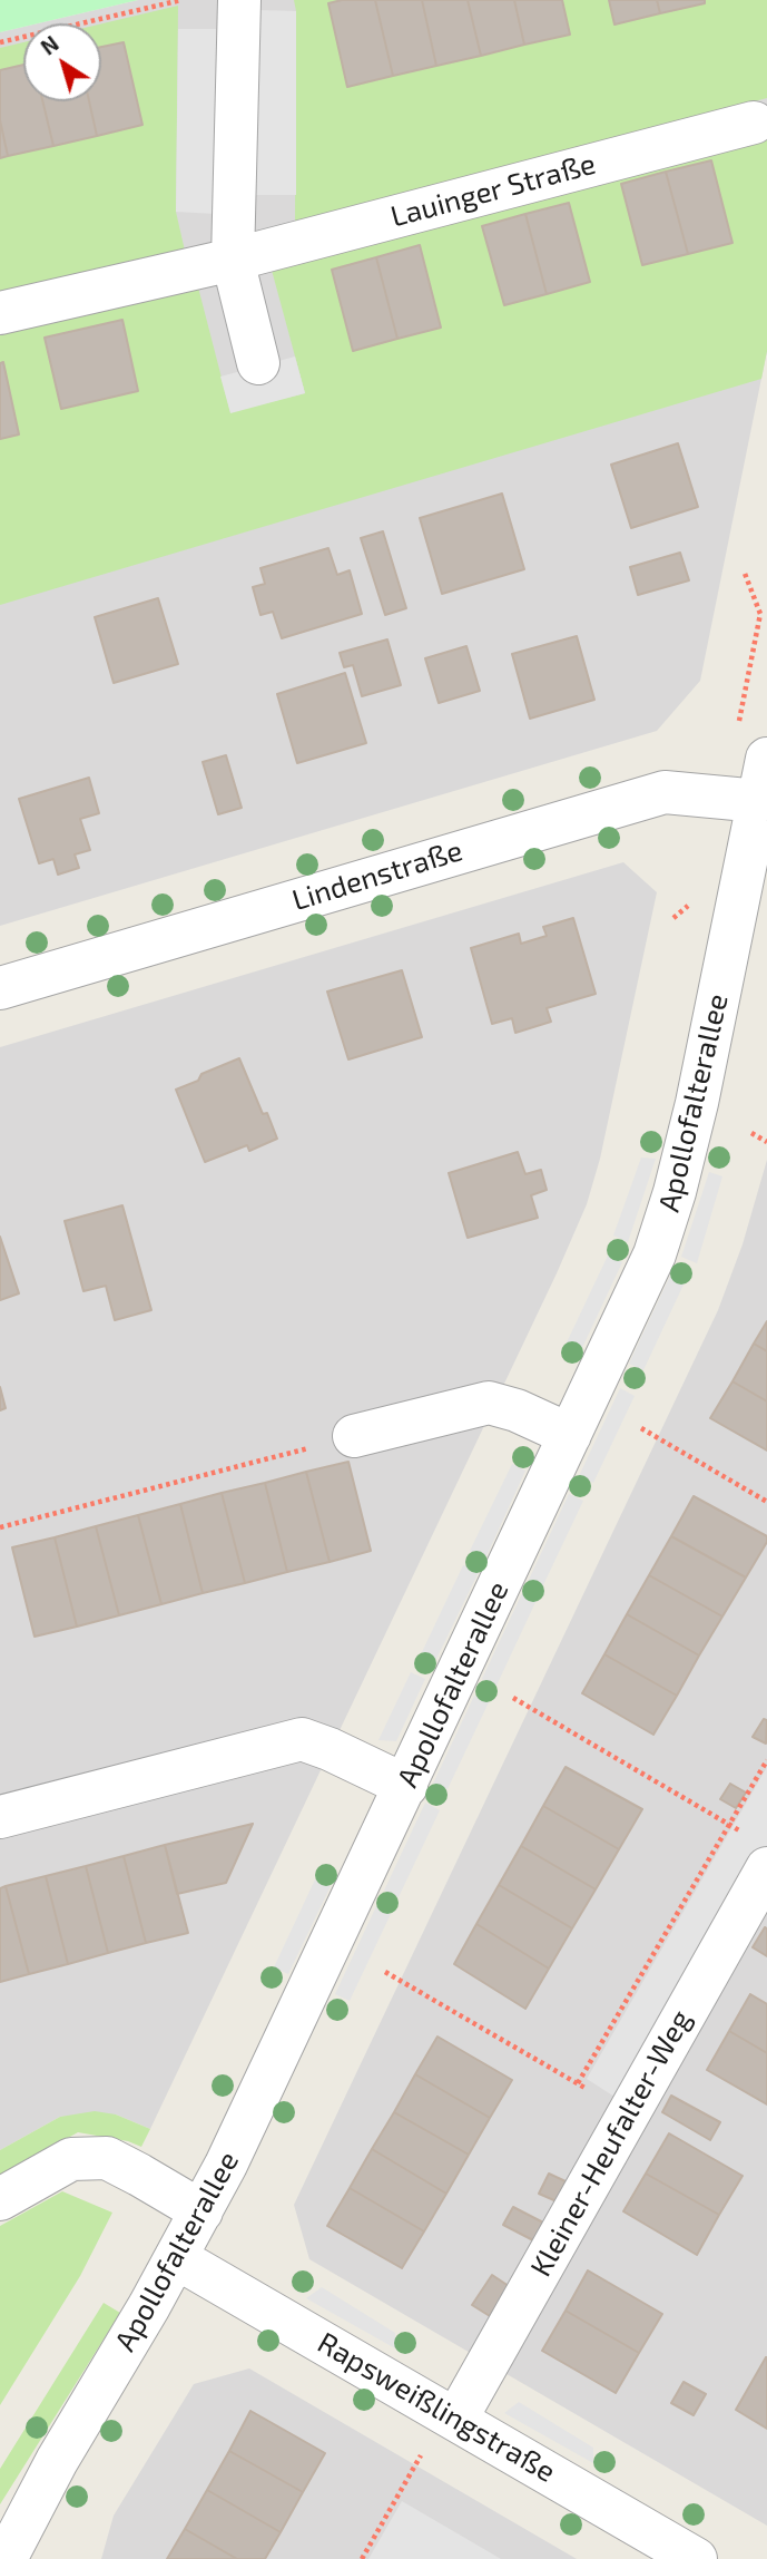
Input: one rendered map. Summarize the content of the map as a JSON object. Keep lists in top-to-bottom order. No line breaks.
{"streets":{"street":["Lauinger Straße","Lindenstraße","Apollofalterallee","Kleiner-Heufalter-Weg","Rapsweißlingstraße"]},"crossings":[["Lindenstraße","Apollofalterallee"],["Apollofalterallee","Rapsweißlingstraße"],["Kleiner-Heufalter-Weg","Rapsweißlingstraße"]],"north":"top left"}
